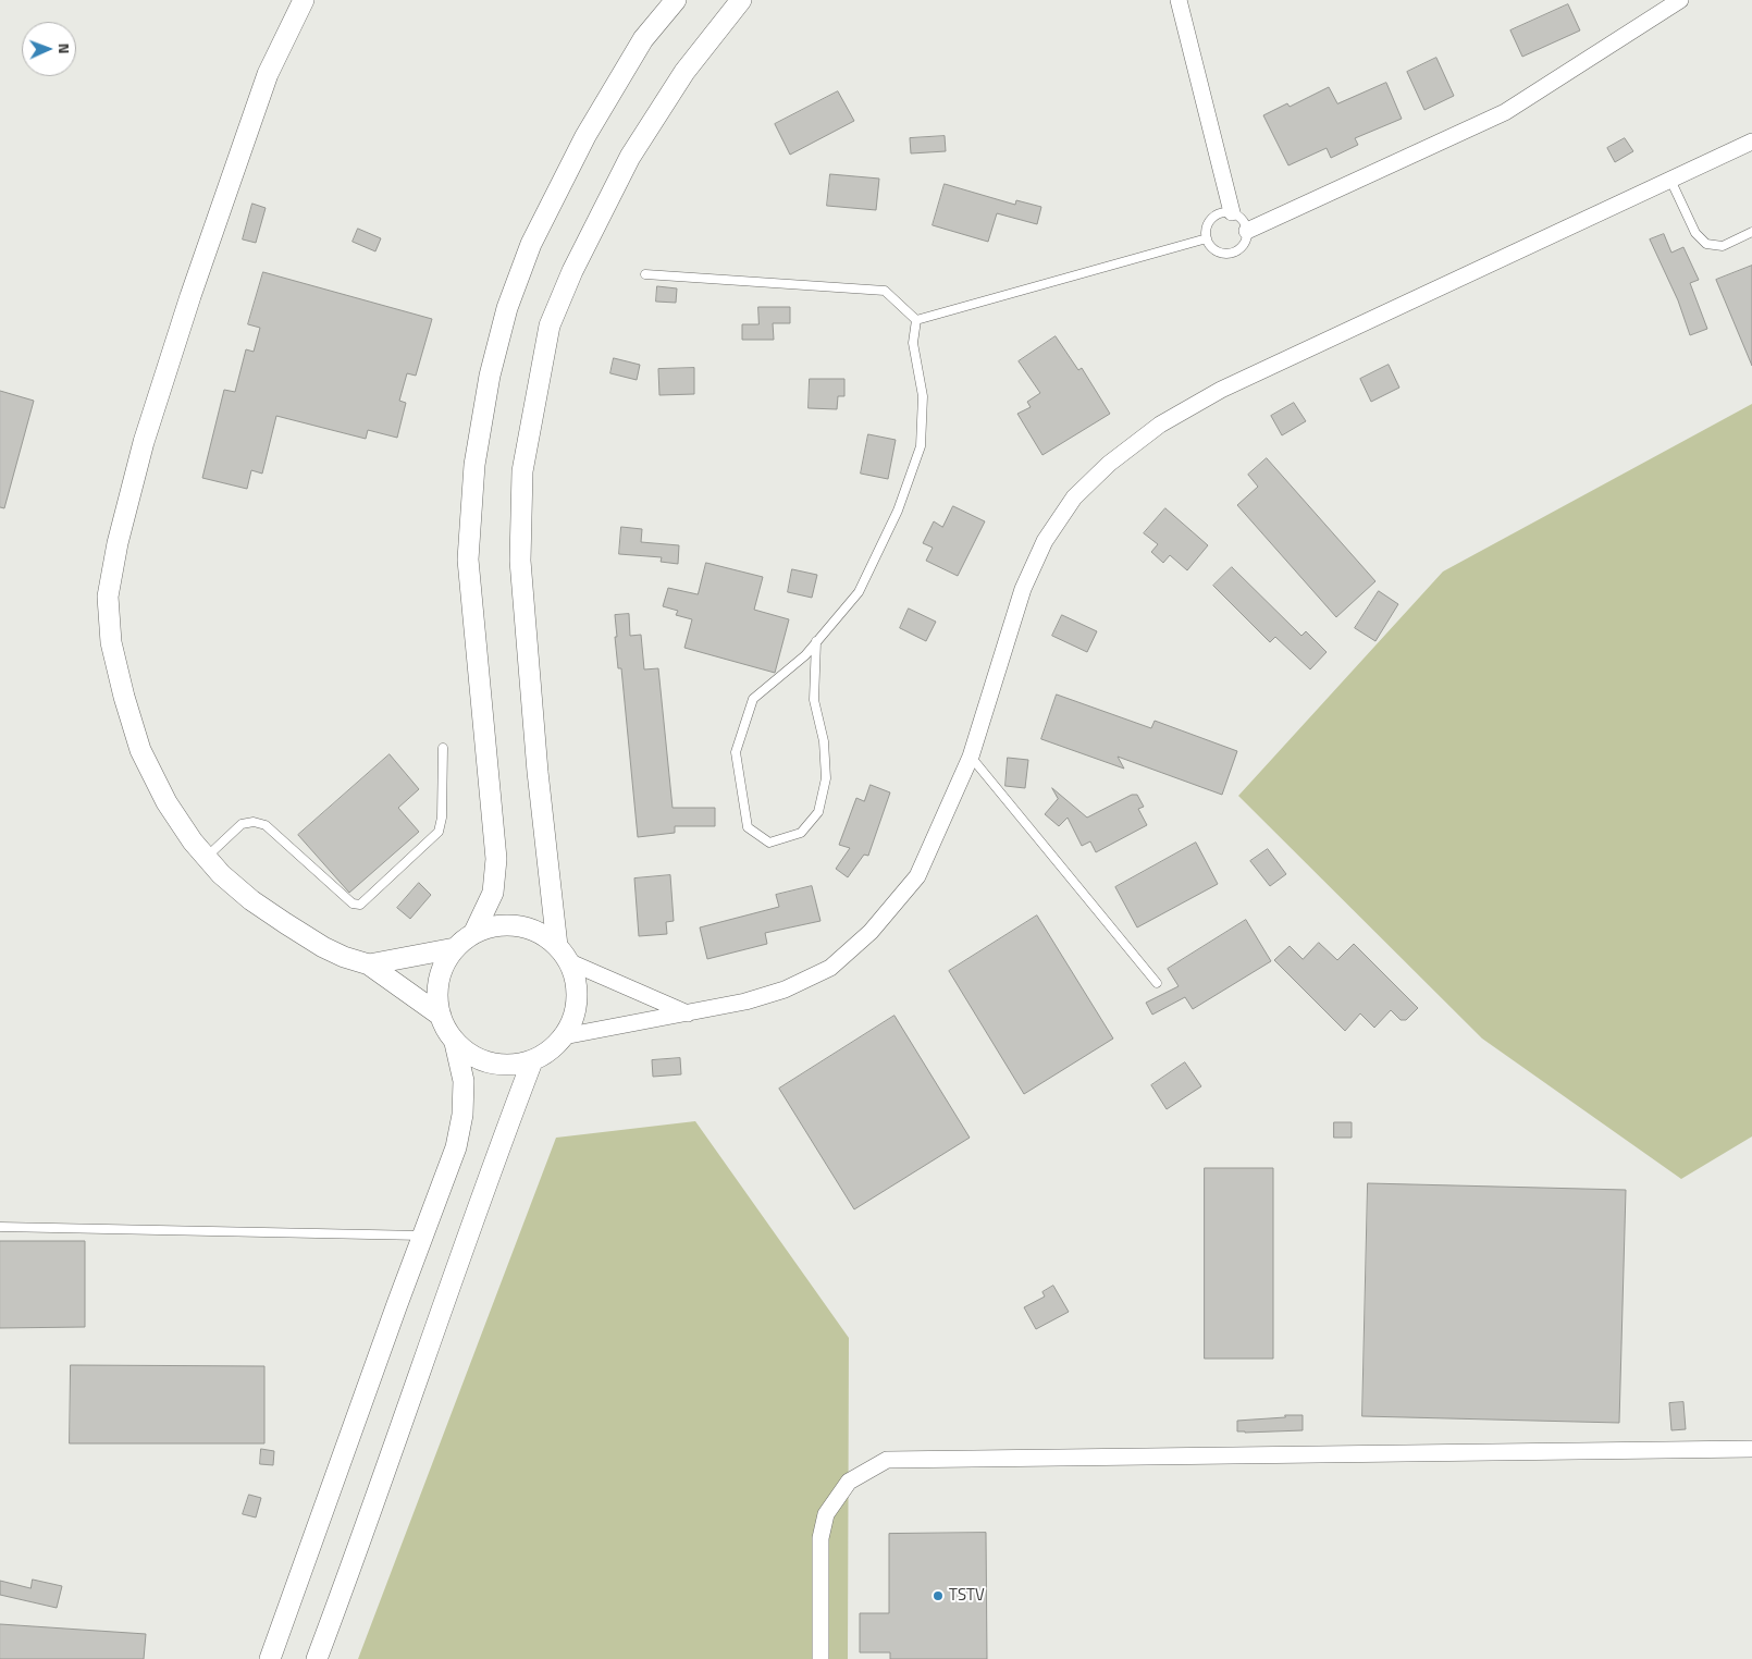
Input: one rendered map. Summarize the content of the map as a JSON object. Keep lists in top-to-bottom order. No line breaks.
{"places":["TSTV"],"north":"right"}
